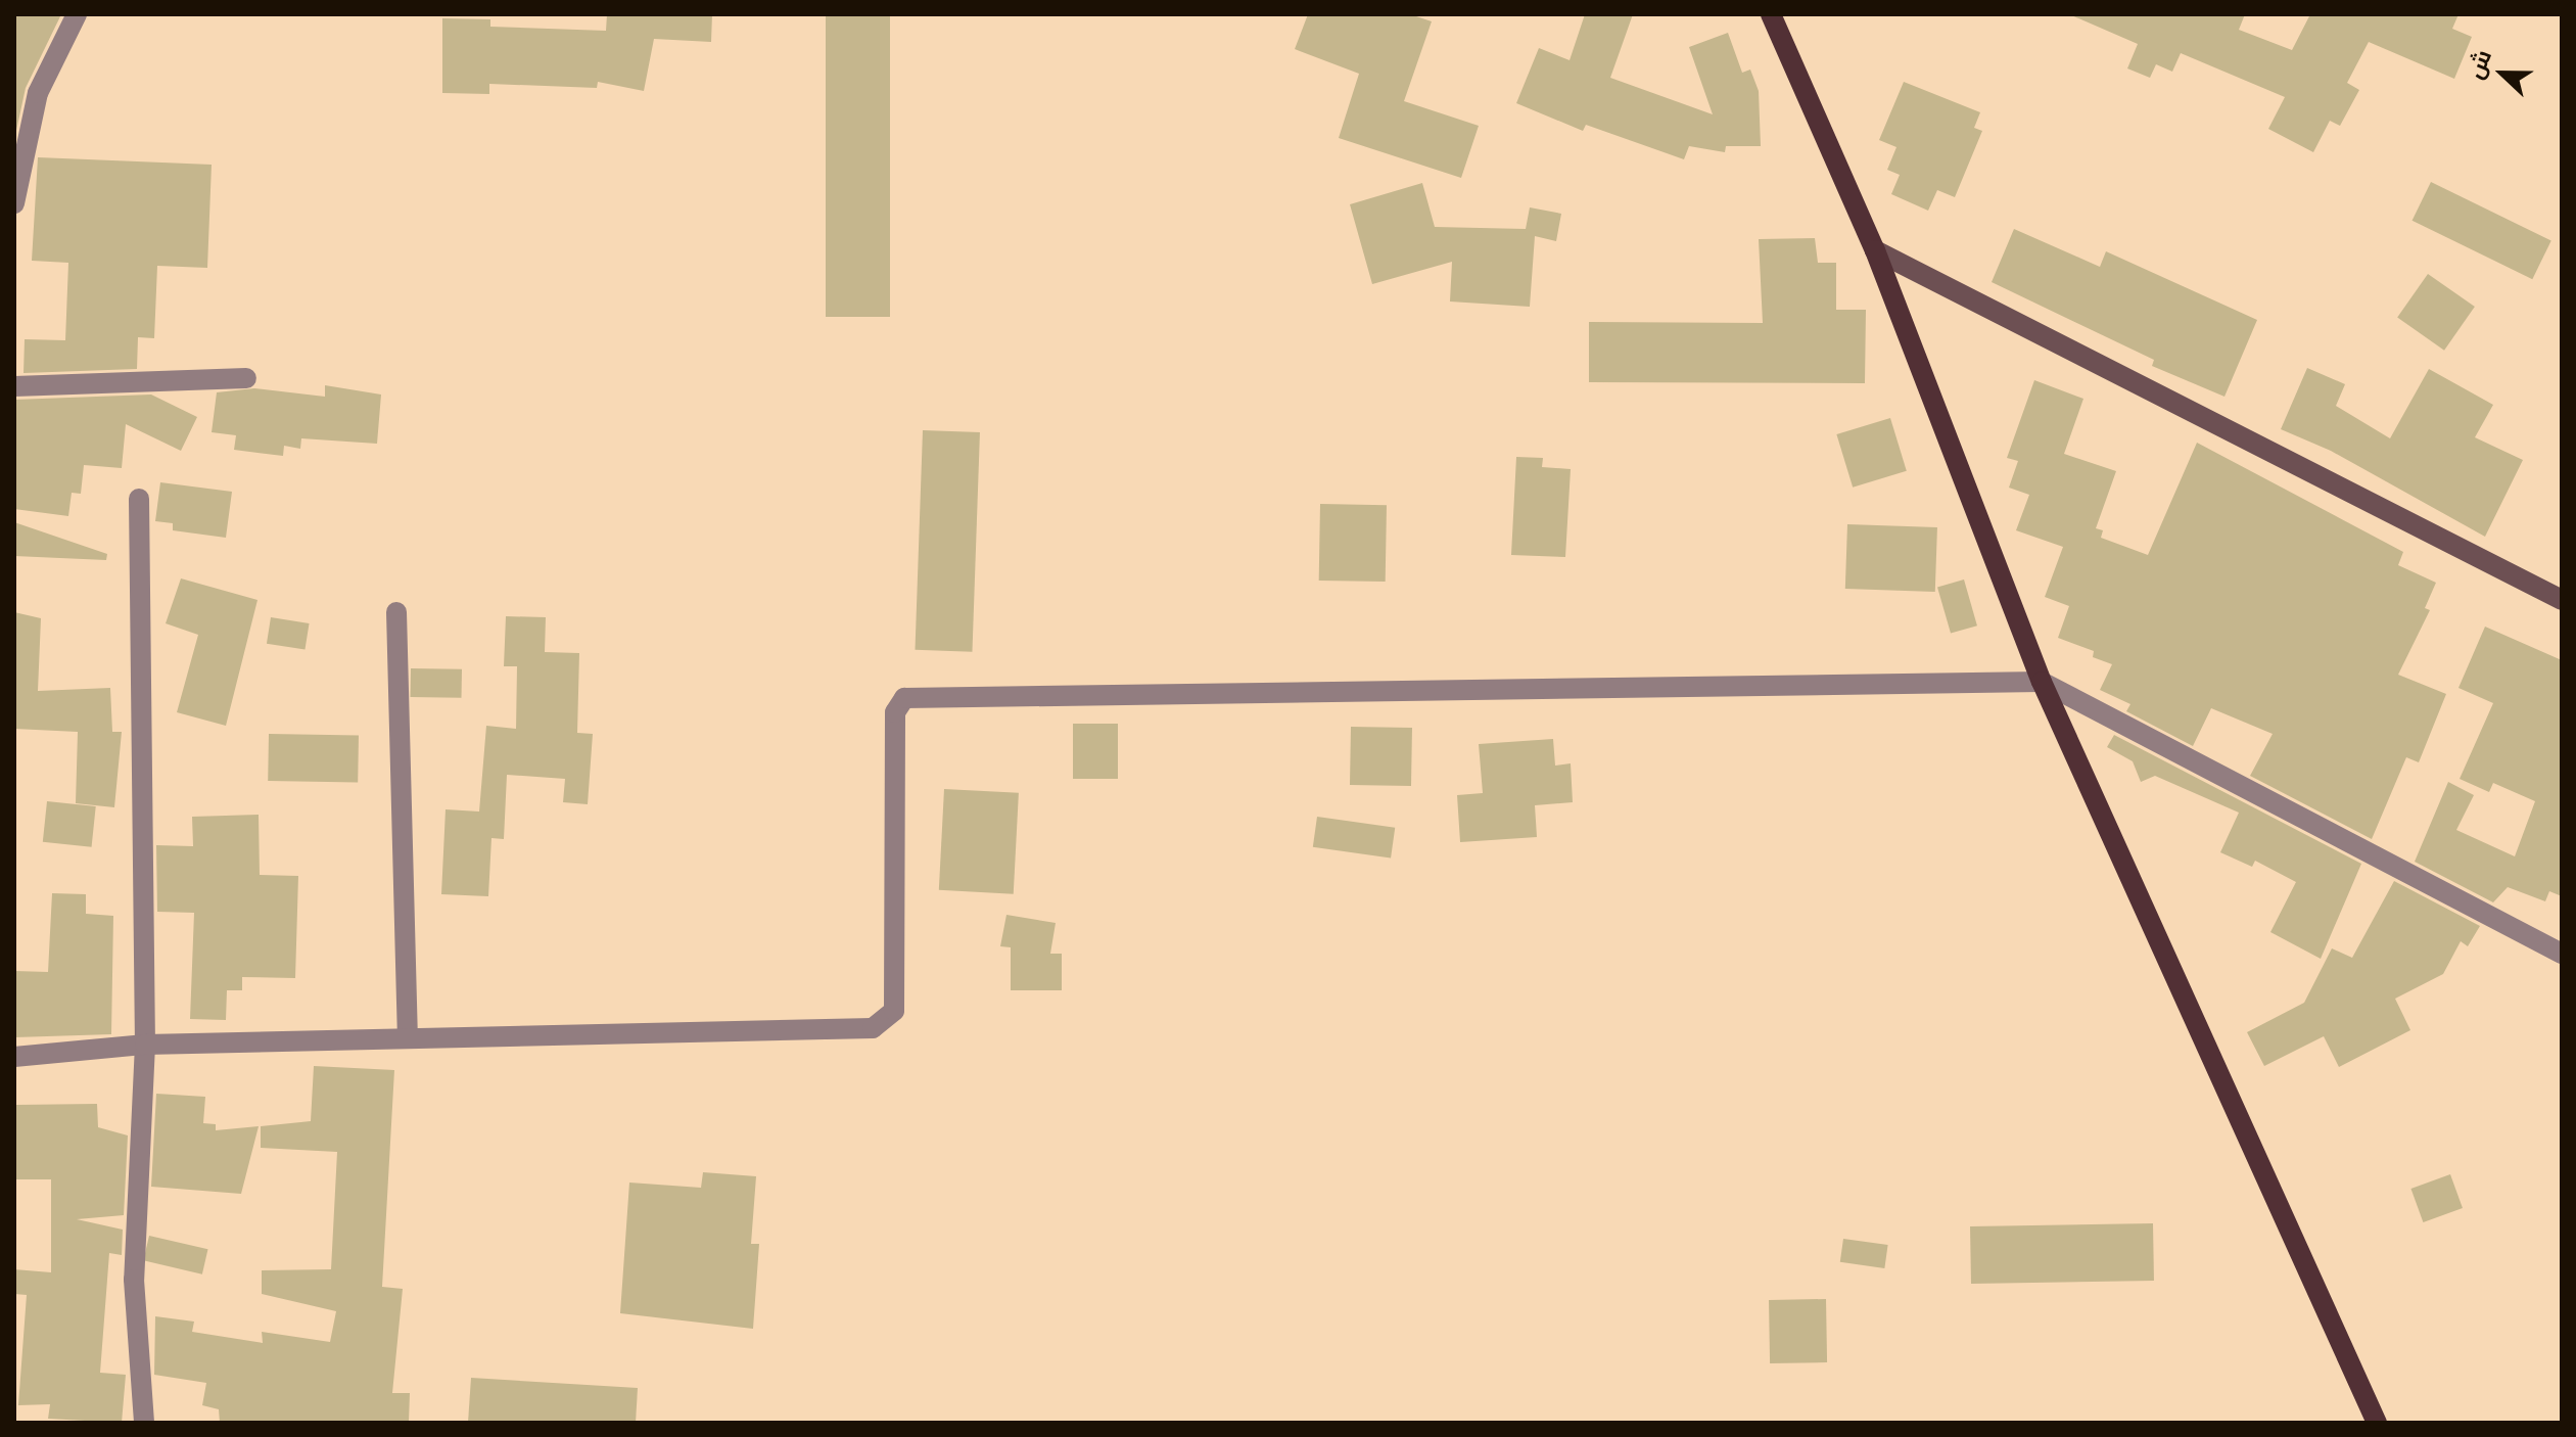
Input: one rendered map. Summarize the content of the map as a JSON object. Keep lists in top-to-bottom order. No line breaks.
{"north":"left"}
